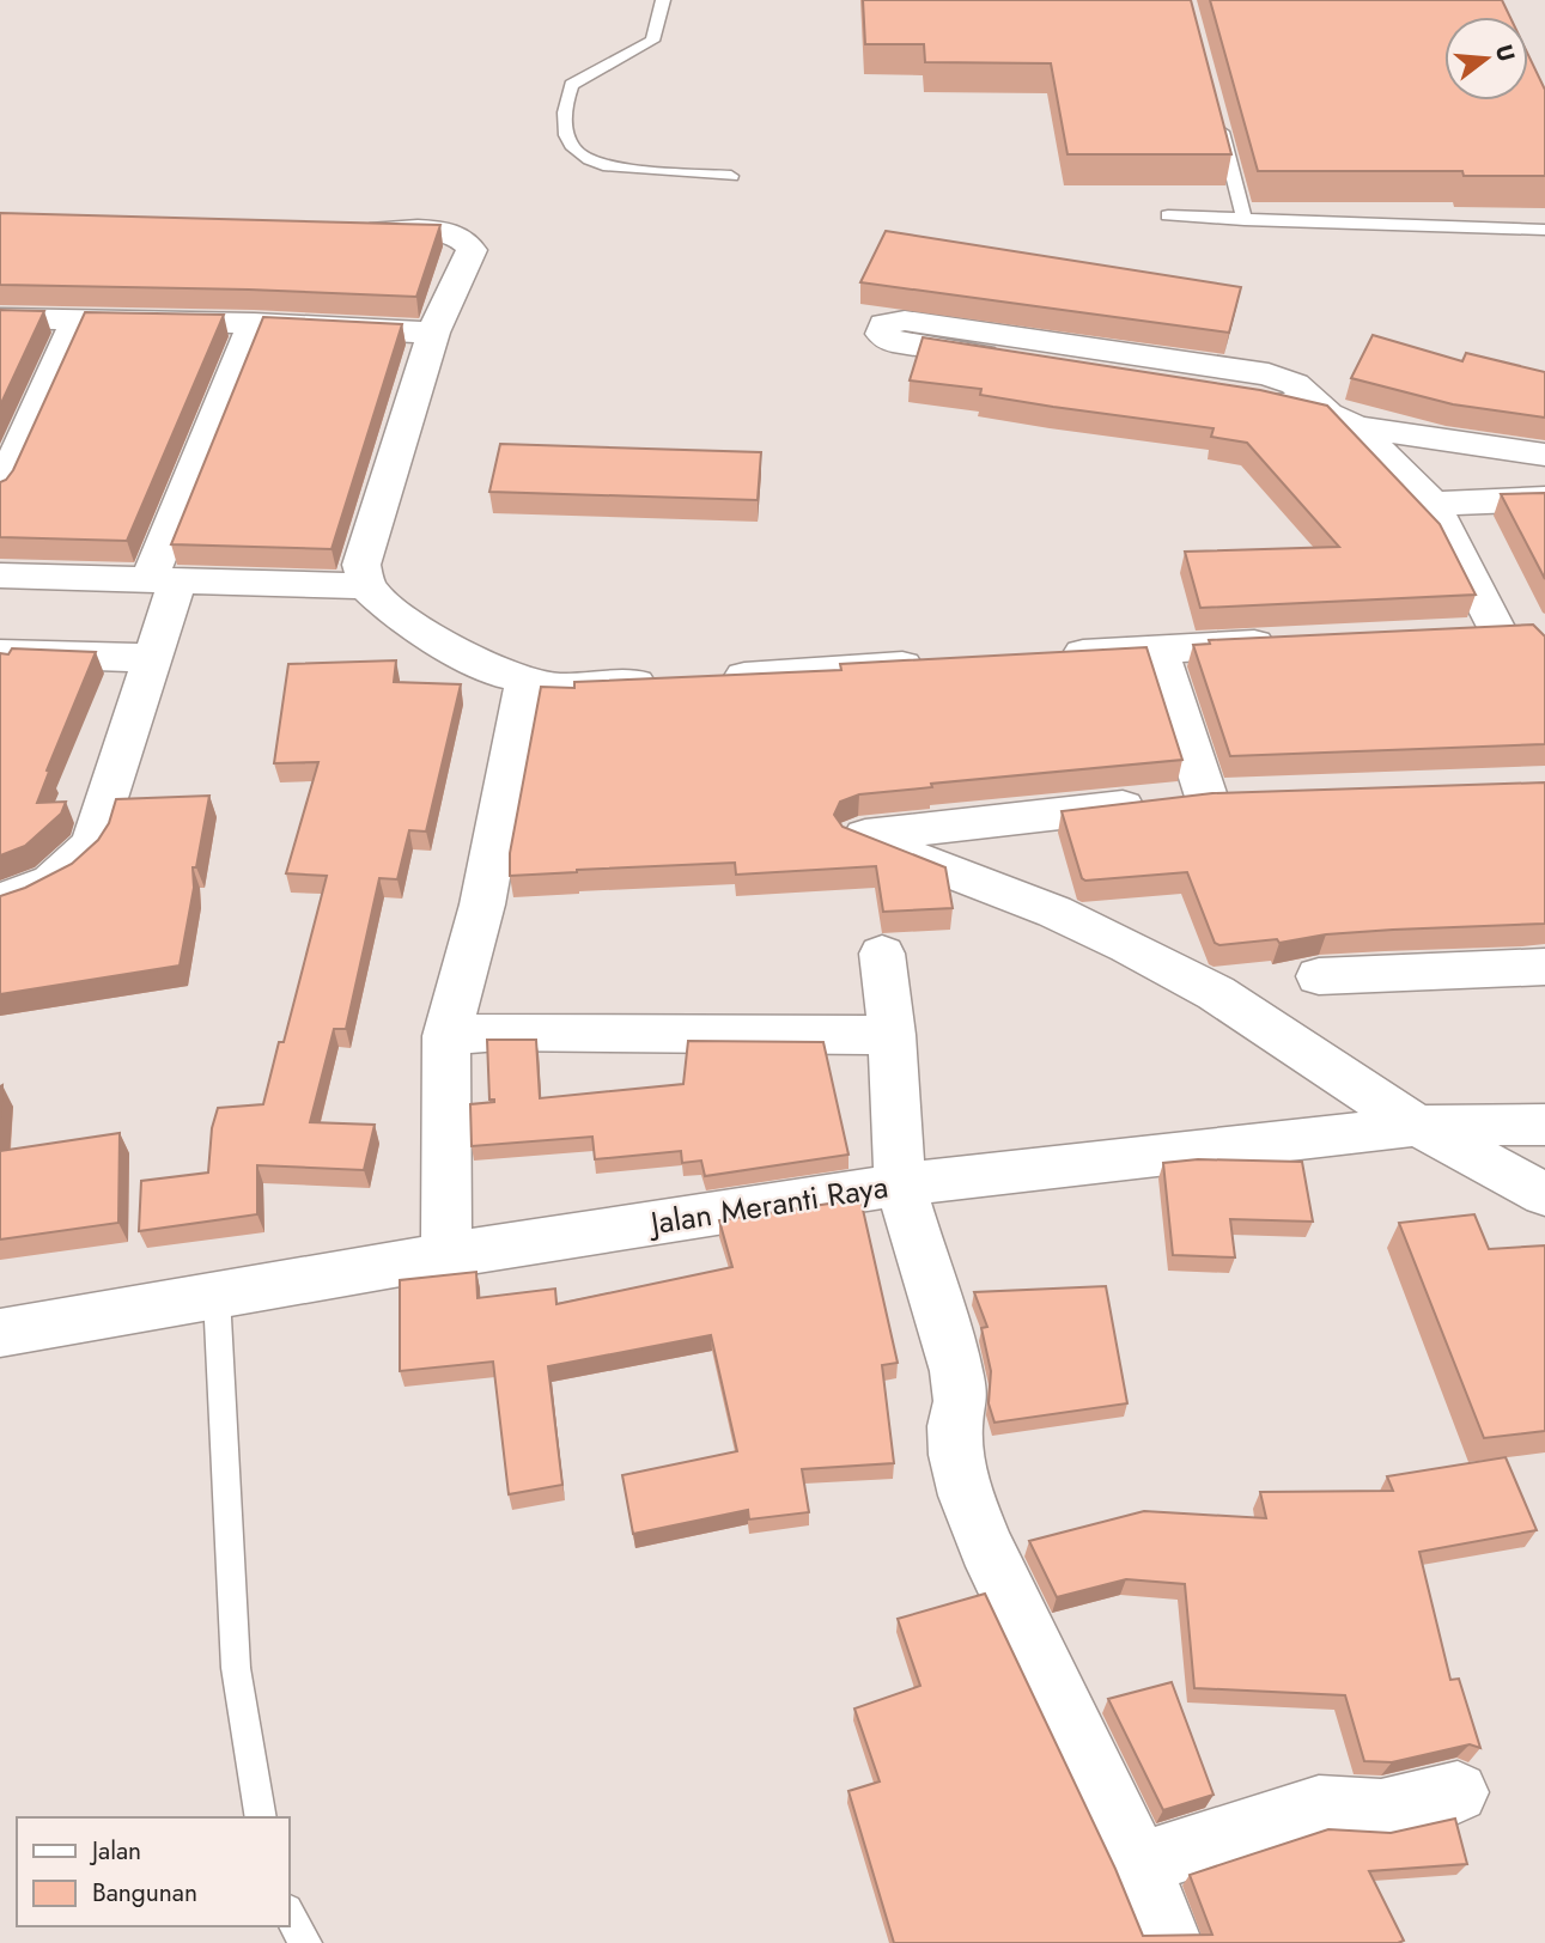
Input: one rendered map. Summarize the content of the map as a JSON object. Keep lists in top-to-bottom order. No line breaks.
{"streets":{"street":["Jalan Meranti Raya"]},"legend":["Jalan","Bangunan"],"north":"right"}
